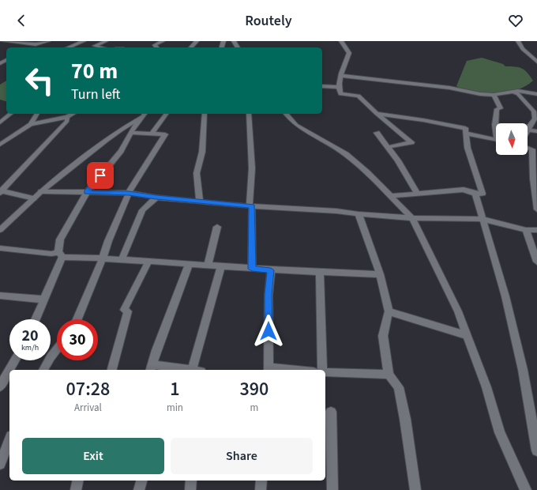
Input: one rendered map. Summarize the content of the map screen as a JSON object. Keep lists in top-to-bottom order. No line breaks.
{"north":"bottom","page":{"header":"Routely","turn":["70 m","Turn left"],"speed":"20 km/h","limit":"30","eta":["07:28","Arrival","1","min","390","m"],"buttons":["Exit","Share"]}}
